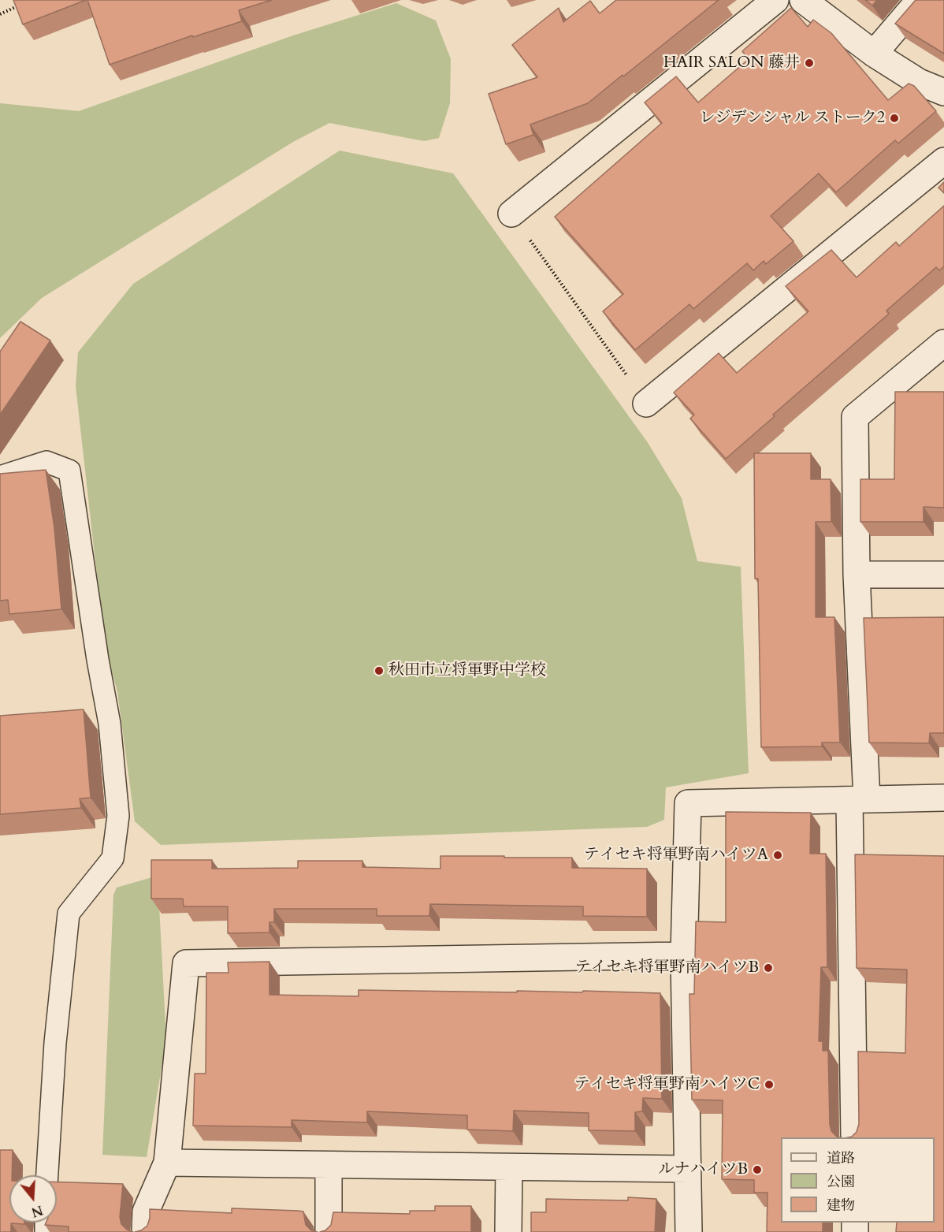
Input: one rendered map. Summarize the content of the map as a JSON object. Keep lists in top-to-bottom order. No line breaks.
{"places":["HAIR SALON 藤井","レジデンシャル ストーク2","秋田市立将軍野中学校","テイセキ将軍野南ハイツA","テイセキ将軍野南ハイツB","テイセキ将軍野南ハイツC","ルナハイツB"],"legend":["道路","公園","建物"],"north":"bottom"}
